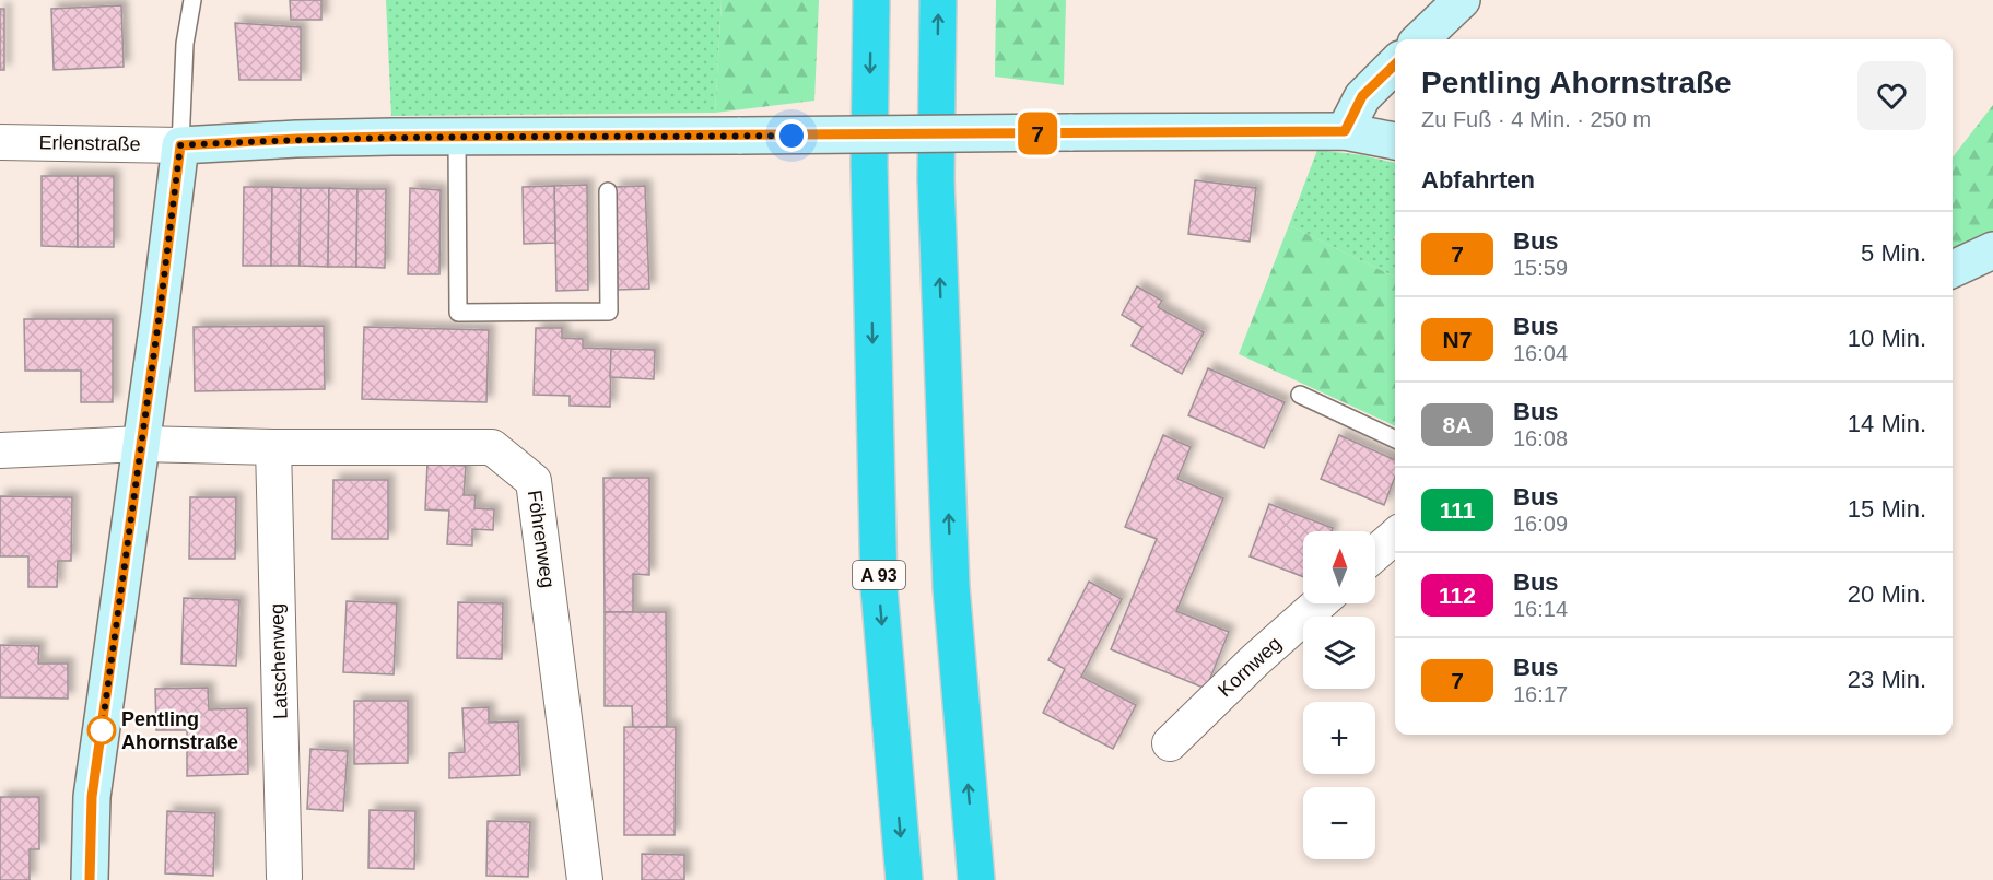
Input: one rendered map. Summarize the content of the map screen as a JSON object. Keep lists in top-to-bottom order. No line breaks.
{"streets":{"highway":["A 93"],"street":["Erlenstraße","Föhrenweg","Latschenweg","Kornweg"]},"crossings":[["Föhrenweg","Latschenweg"]],"places":["Pentling Ahornstraße"],"lines":["bus line 7"],"north":"top","page":{"on_map":"7","heading":[["Pentling Ahornstraße","Zu Fuß · 4 Min. · 250 m"],"Abfahrten"],"list":[{"mark":"7","name":"Bus","note":"15:59","value":"5 Min."},{"mark":"N7","name":"Bus","note":"16:04","value":"10 Min."},{"mark":"8A","name":"Bus","note":"16:08","value":"14 Min."},{"mark":"111","name":"Bus","note":"16:09","value":"15 Min."},{"mark":"112","name":"Bus","note":"16:14","value":"20 Min."},{"mark":"7","name":"Bus","note":"16:17","value":"23 Min."}],"map_buttons":["+","−"]}}
